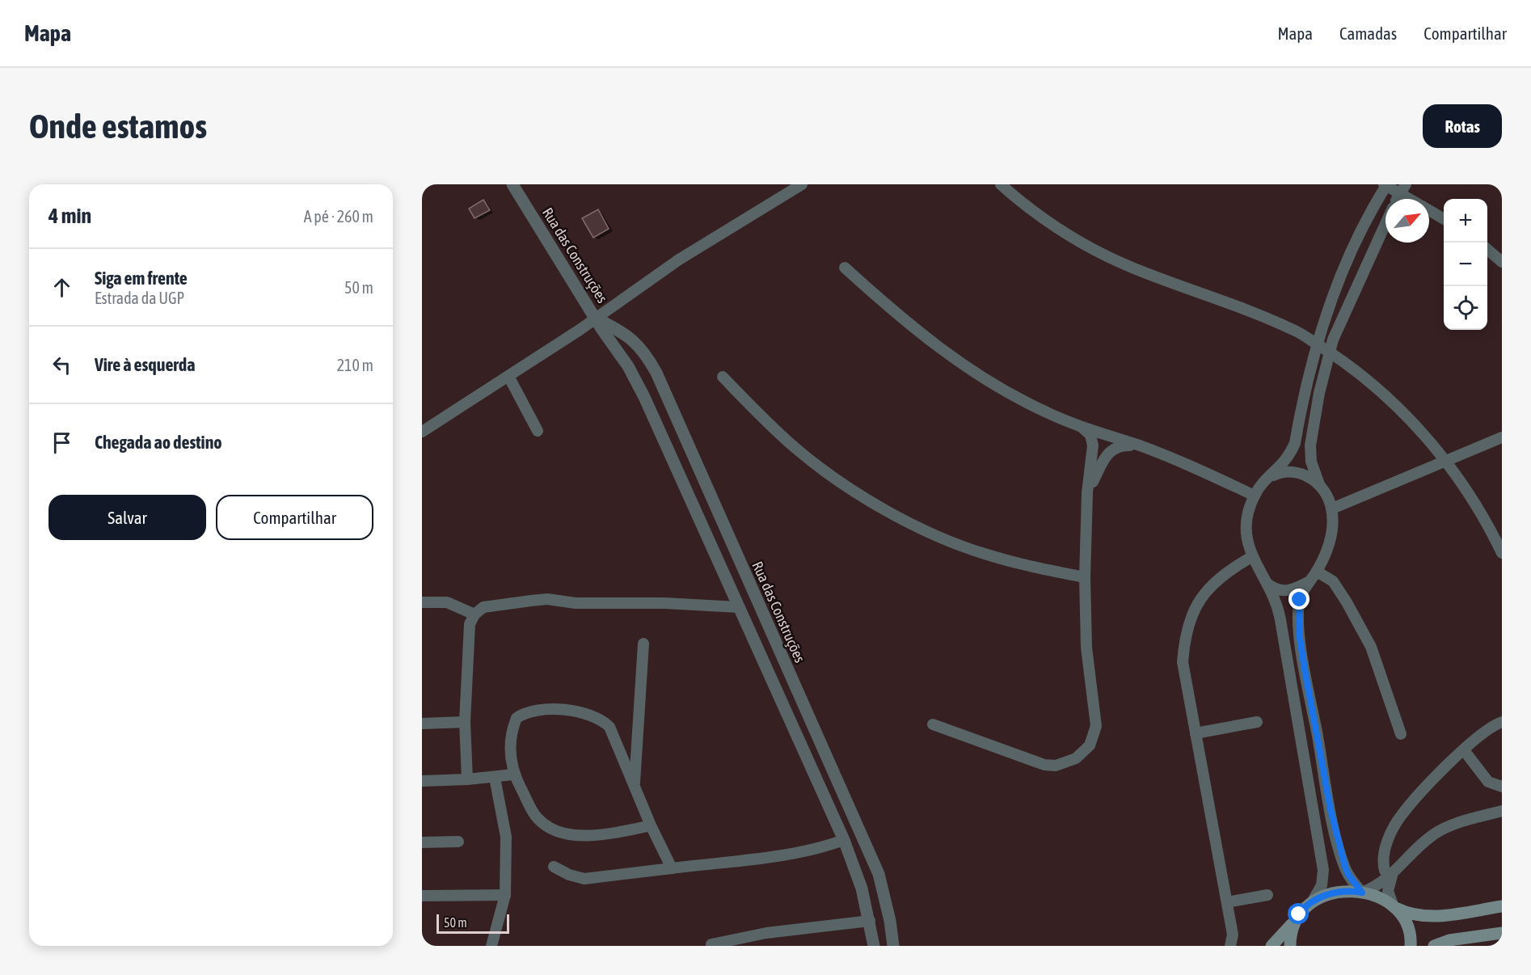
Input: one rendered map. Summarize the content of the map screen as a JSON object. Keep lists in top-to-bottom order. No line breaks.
{"streets":{"street":["Rua das Construções"]},"scale_bar":"50 m","north":"top right","page":{"header":"Mapa","nav":["Mapa","Camadas","Compartilhar"],"buttons":["Rotas",["Salvar","Compartilhar"]],"title":"Onde estamos","heading":["4 min","A pé · 260 m"],"map_buttons":["+","−"],"list":[["Siga em frente","Estrada da UGP","50 m"],["Vire à esquerda","210 m"],"Chegada ao destino"],"scale":"50 m"}}
